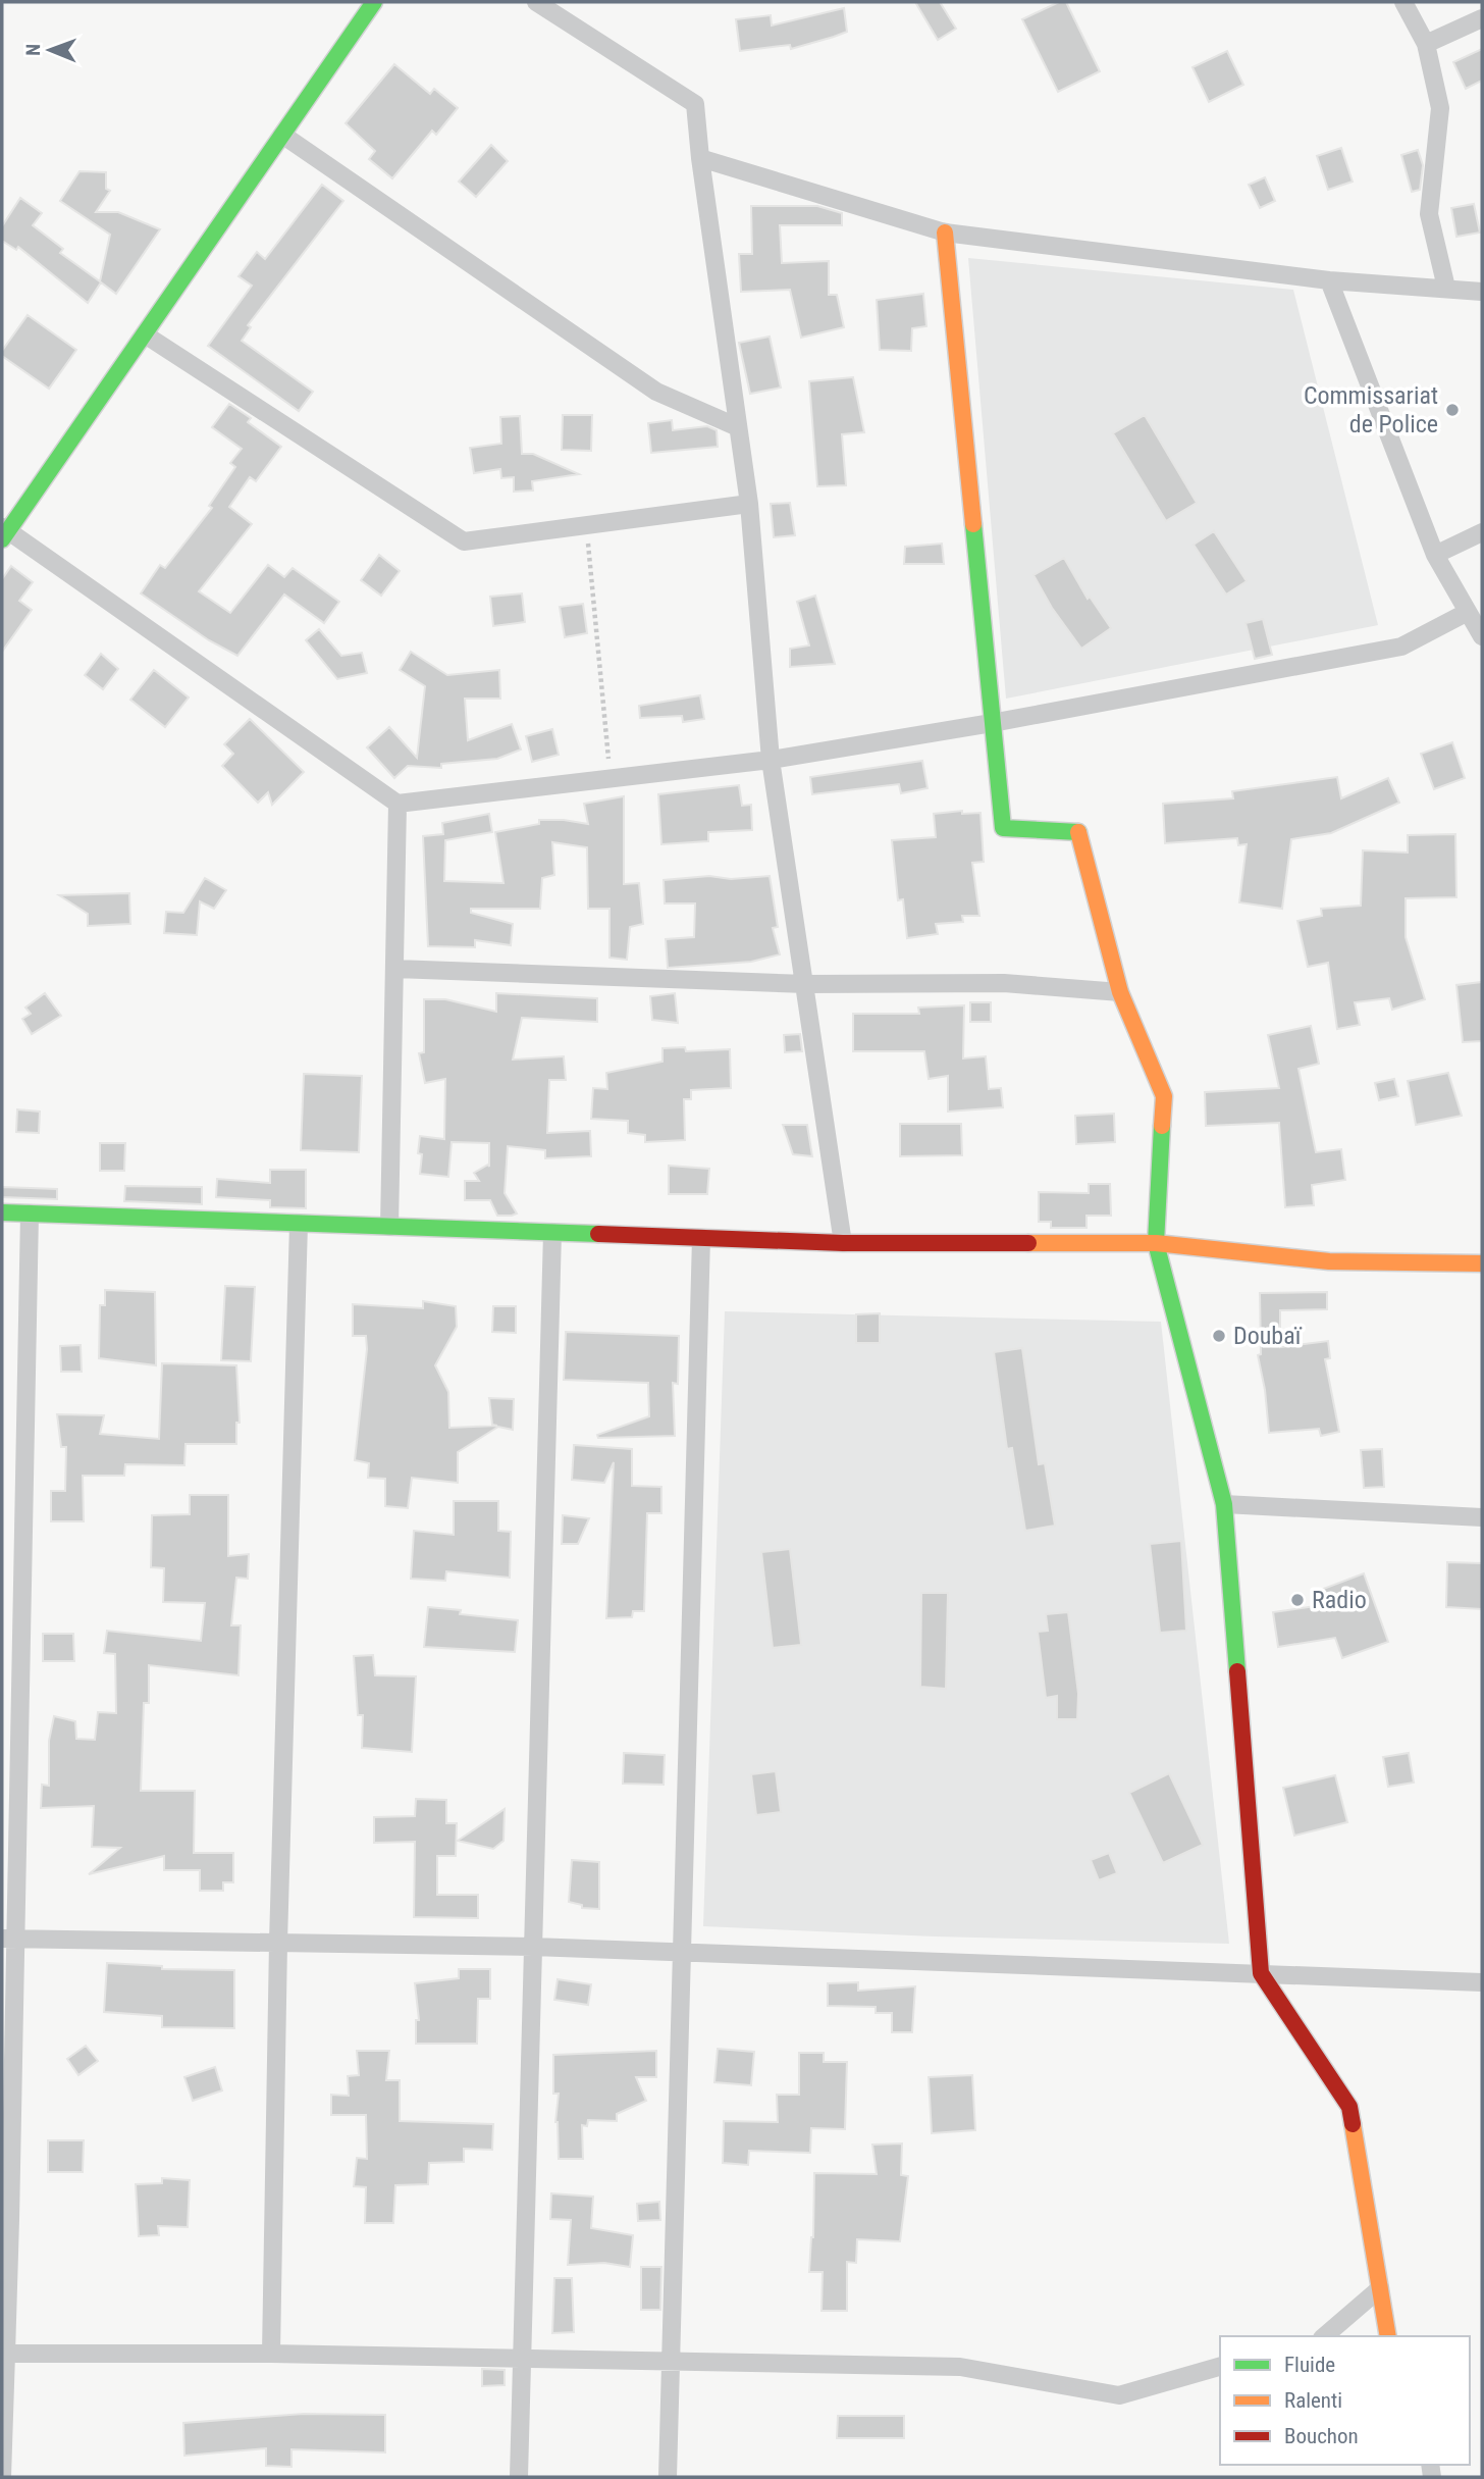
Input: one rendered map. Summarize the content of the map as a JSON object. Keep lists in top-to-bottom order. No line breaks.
{"places":["Commissariat de Police","Doubaï","Radio"],"legend":["Fluide","Ralenti","Bouchon"],"north":"left"}
